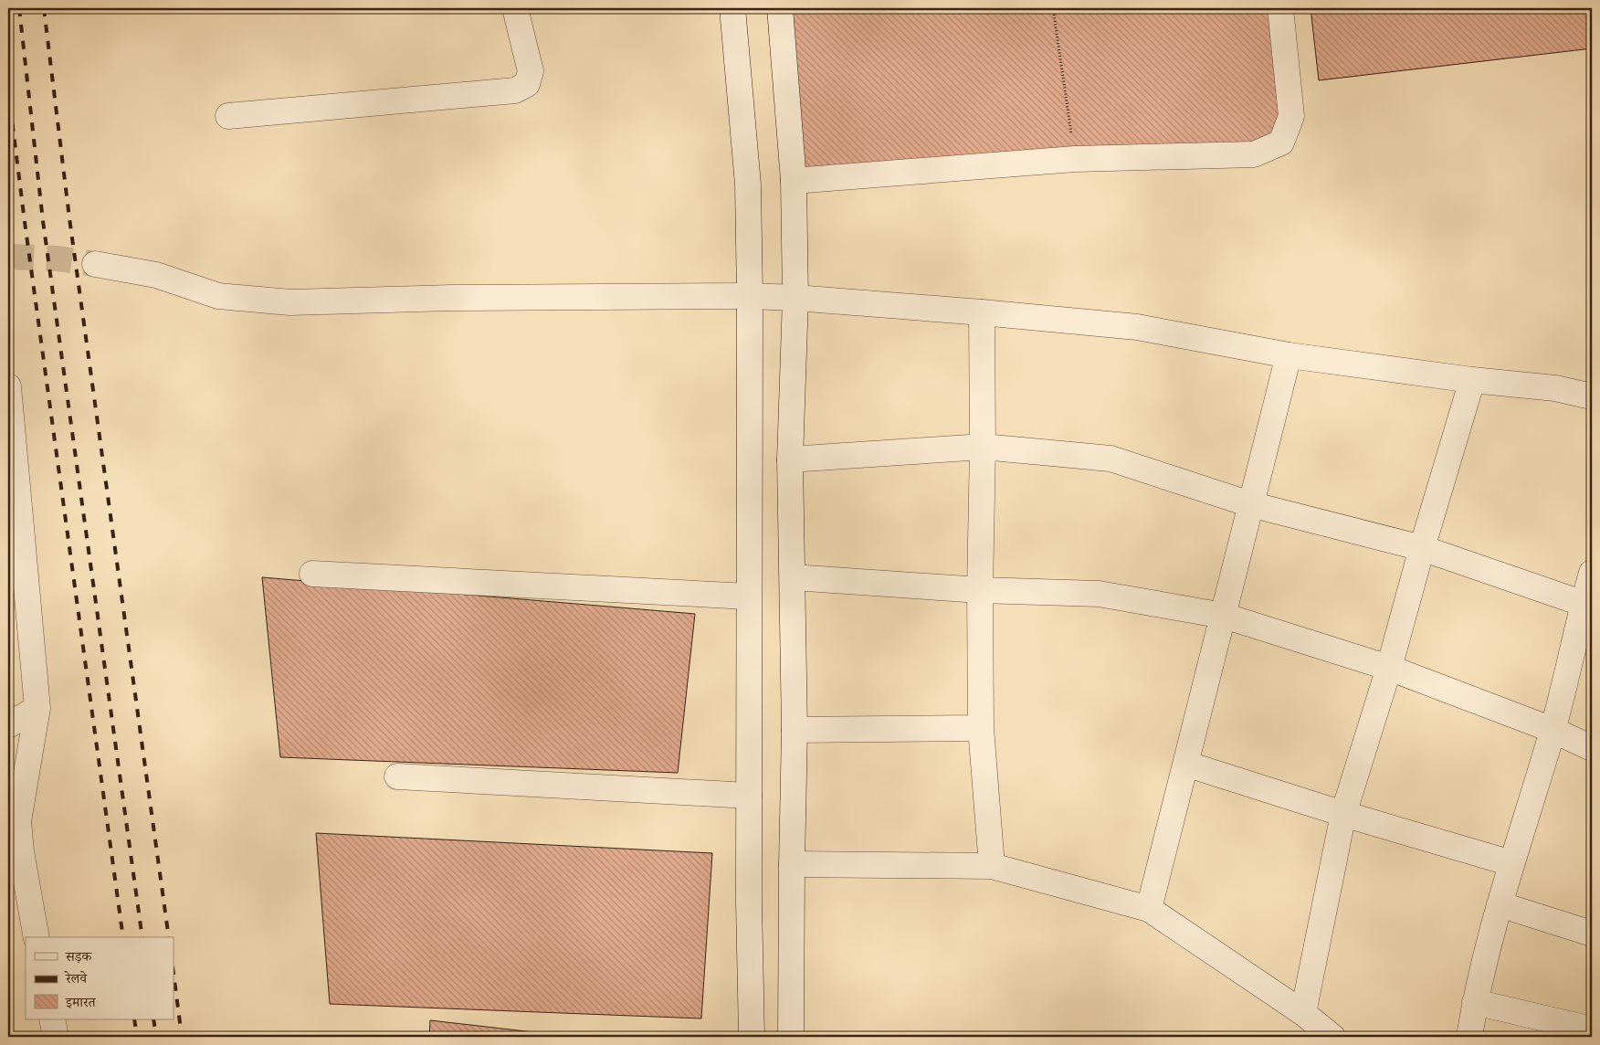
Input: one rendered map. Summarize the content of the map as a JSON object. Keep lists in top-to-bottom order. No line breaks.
{"legend":["सड़क","रेलवे","इमारत"]}
